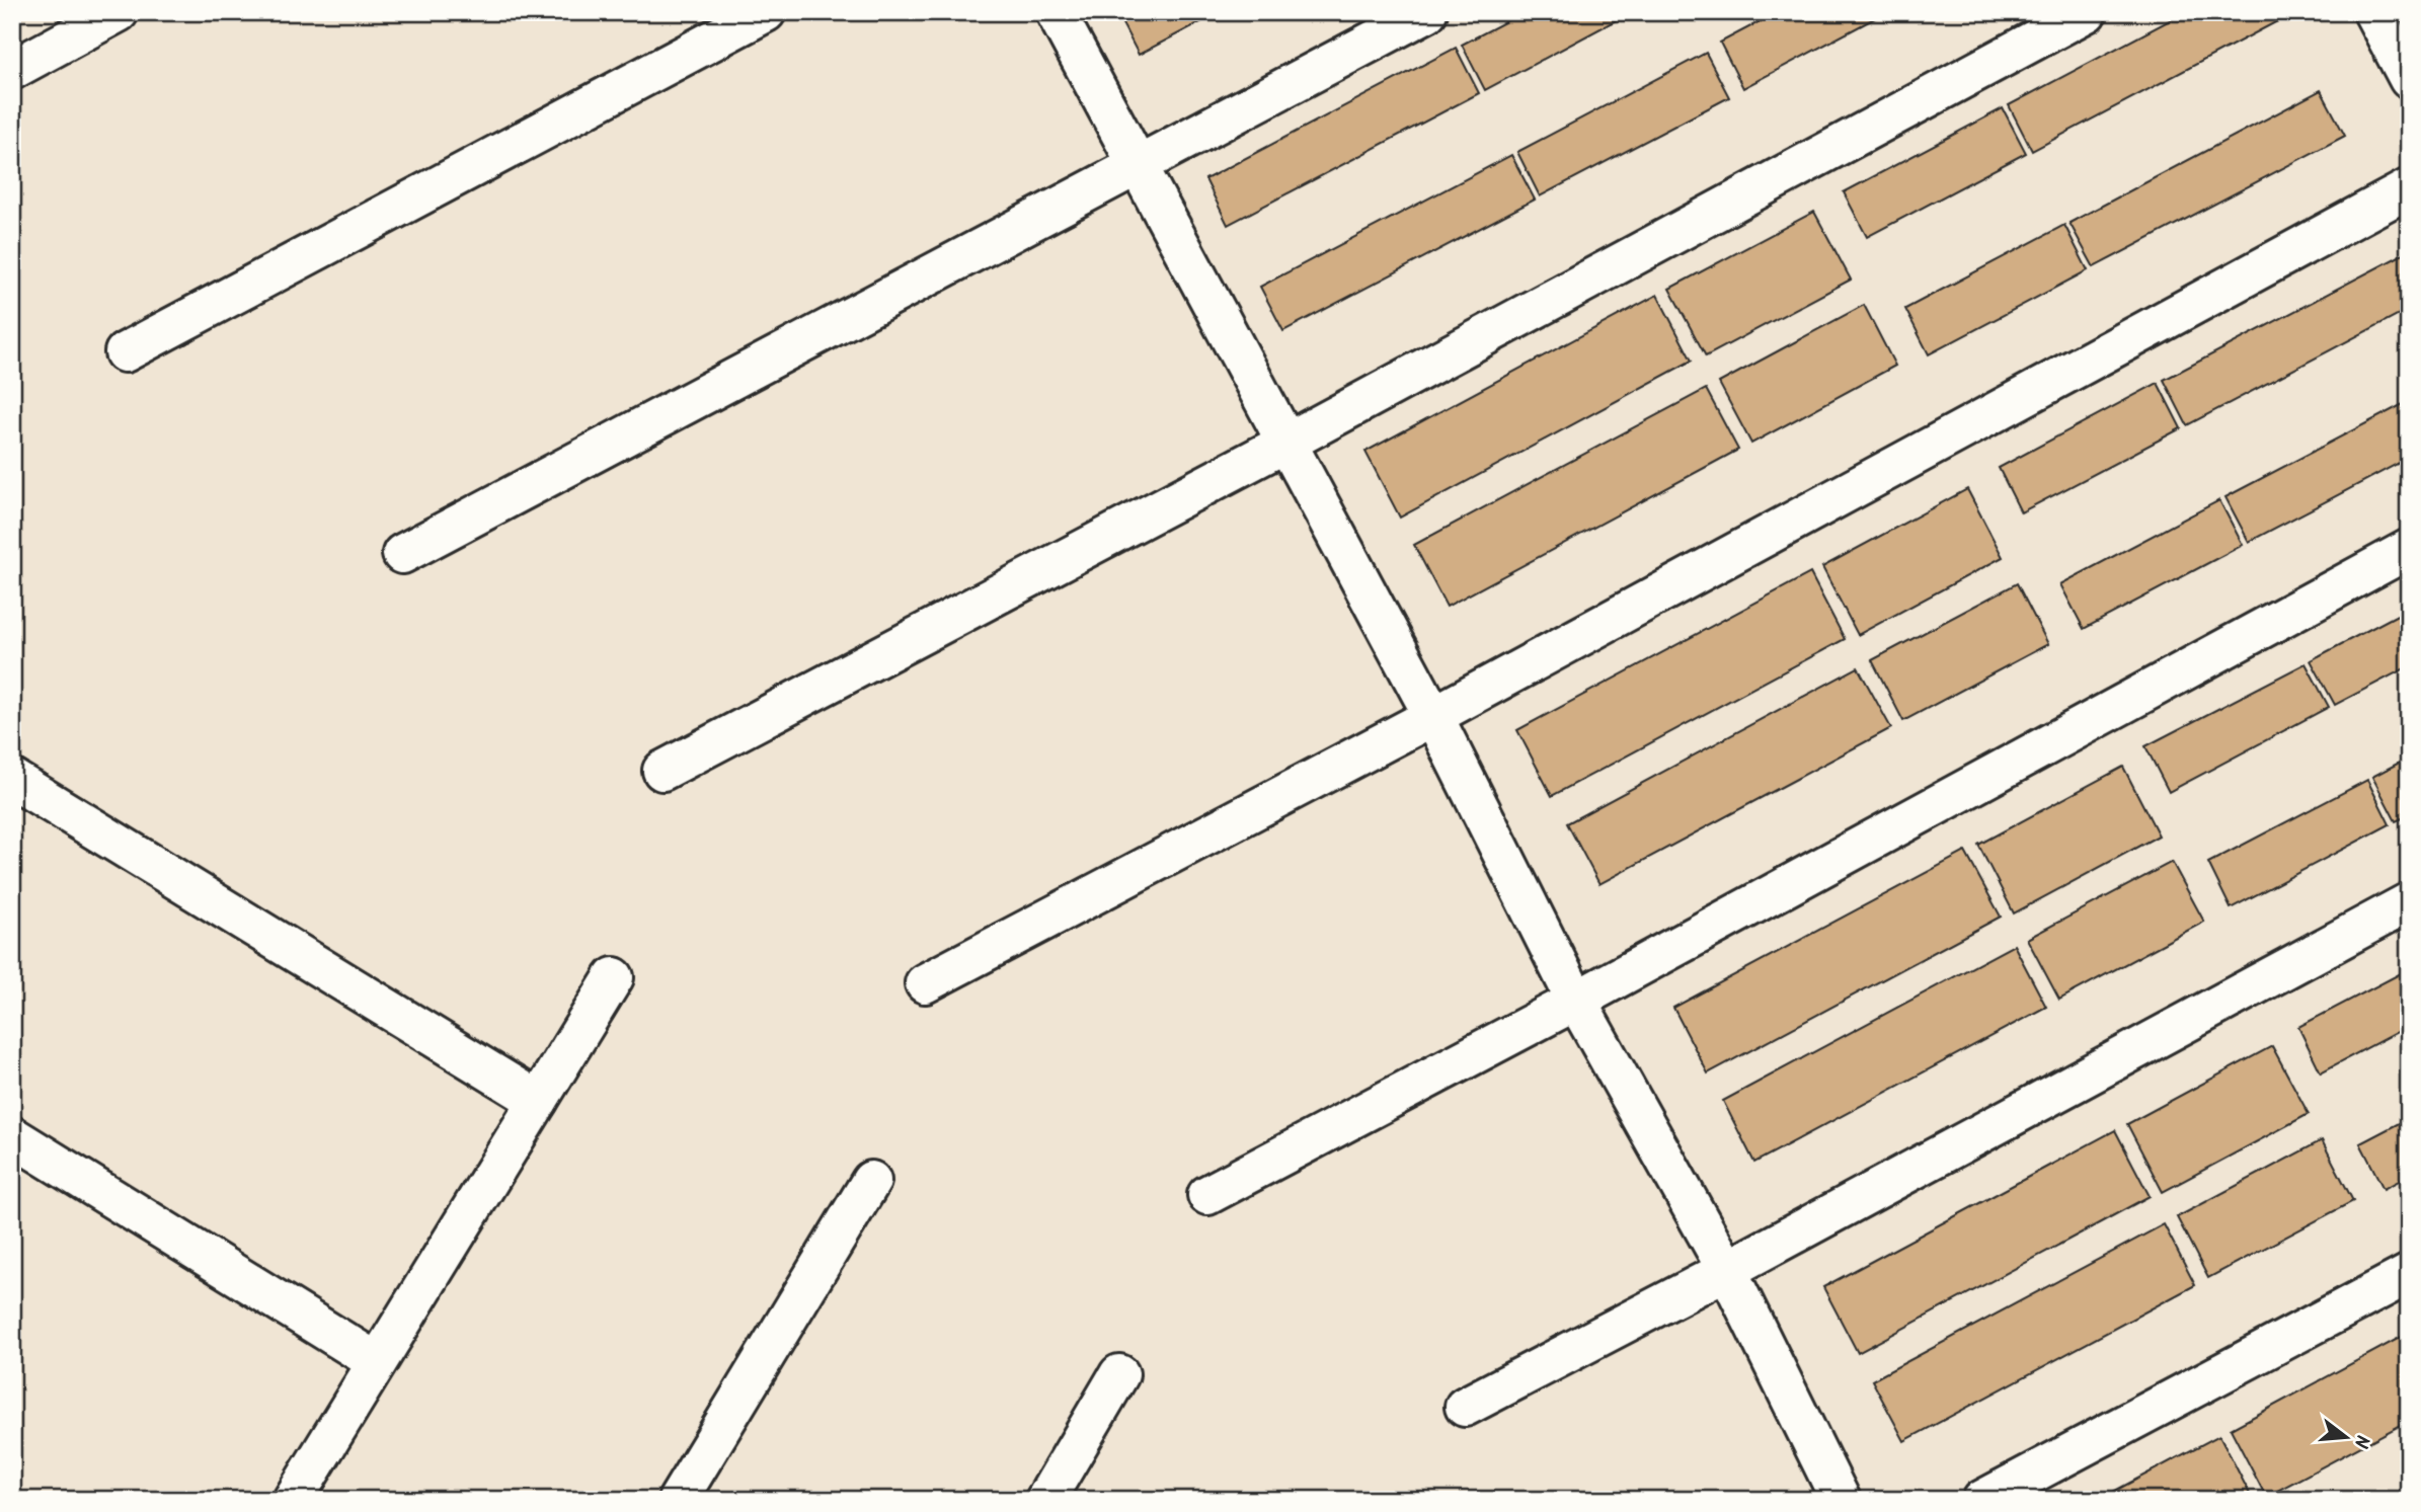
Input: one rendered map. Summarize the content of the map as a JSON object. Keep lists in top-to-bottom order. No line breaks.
{"north":"right"}
